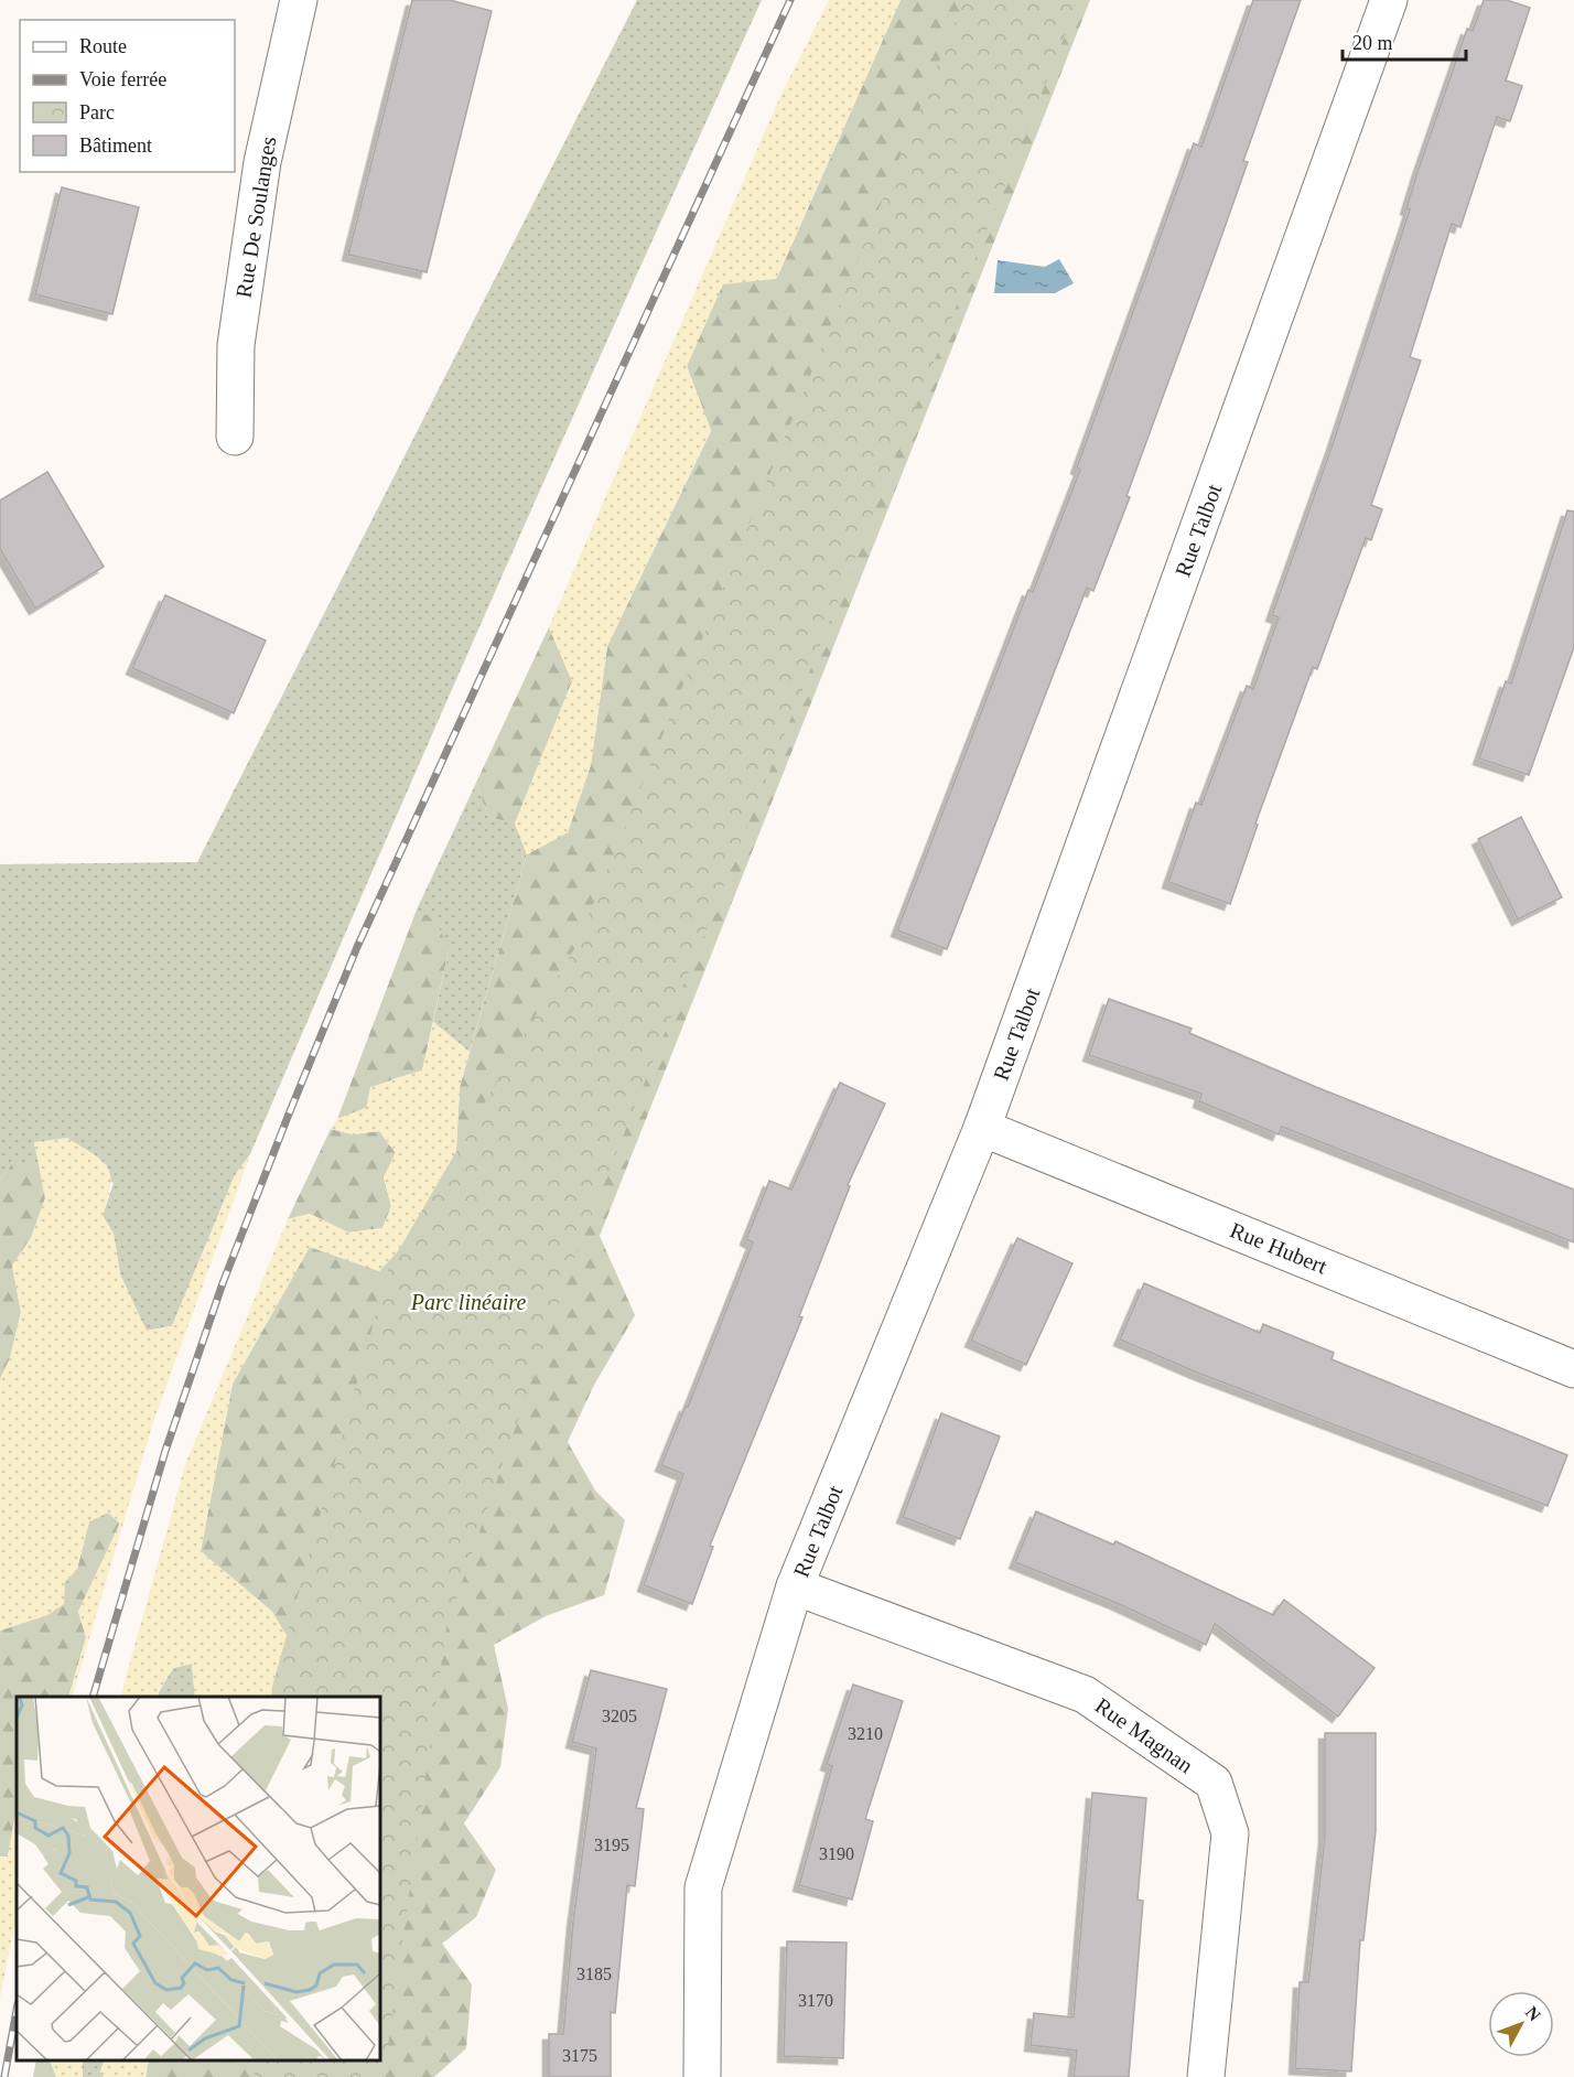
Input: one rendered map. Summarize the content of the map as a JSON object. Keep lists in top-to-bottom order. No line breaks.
{"streets":{"street":["Rue De Soulanges","Rue Talbot","Rue Hubert","Rue Magnan"]},"crossings":[["Rue Talbot","Rue Hubert"],["Rue Talbot","Rue Magnan"]],"parks":["Parc linéaire"],"house_numbers":["3205","3210","3195","3190","3185","3170","3175"],"legend":["Route","Voie ferrée","Parc","Bâtiment"],"scale_bar":"20 m","north":"top right"}
